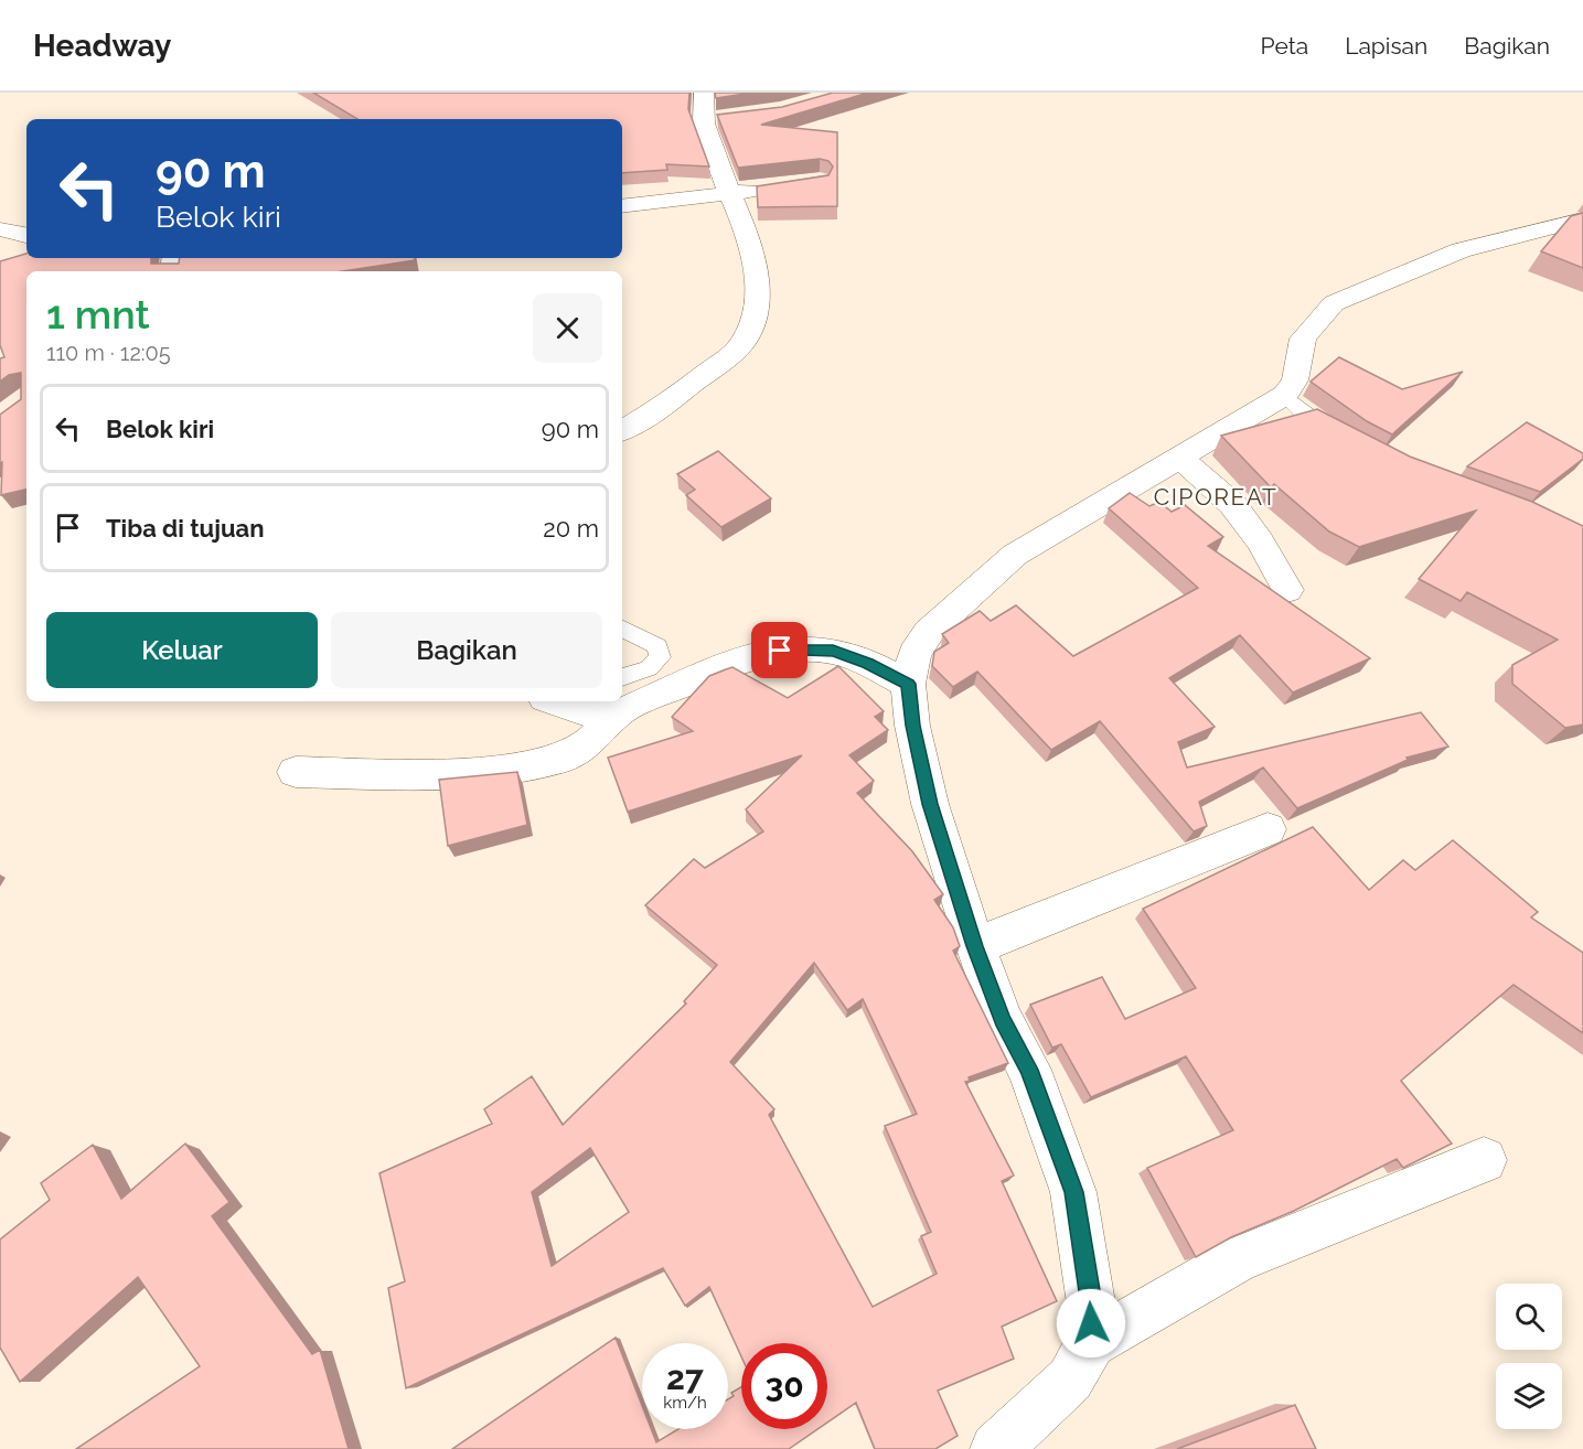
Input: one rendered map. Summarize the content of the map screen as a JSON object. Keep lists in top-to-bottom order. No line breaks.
{"districts":["CIPOREAT"],"page":{"header":"Headway","nav":["Peta","Lapisan","Bagikan"],"turn":["90 m","Belok kiri"],"heading":["1 mnt","110 m · 12:05"],"list":[{"name":"Belok kiri","value":"90 m"},{"name":"Tiba di tujuan","value":"20 m"}],"buttons":["Keluar","Bagikan"],"speed":"27 km/h","limit":"30"}}
